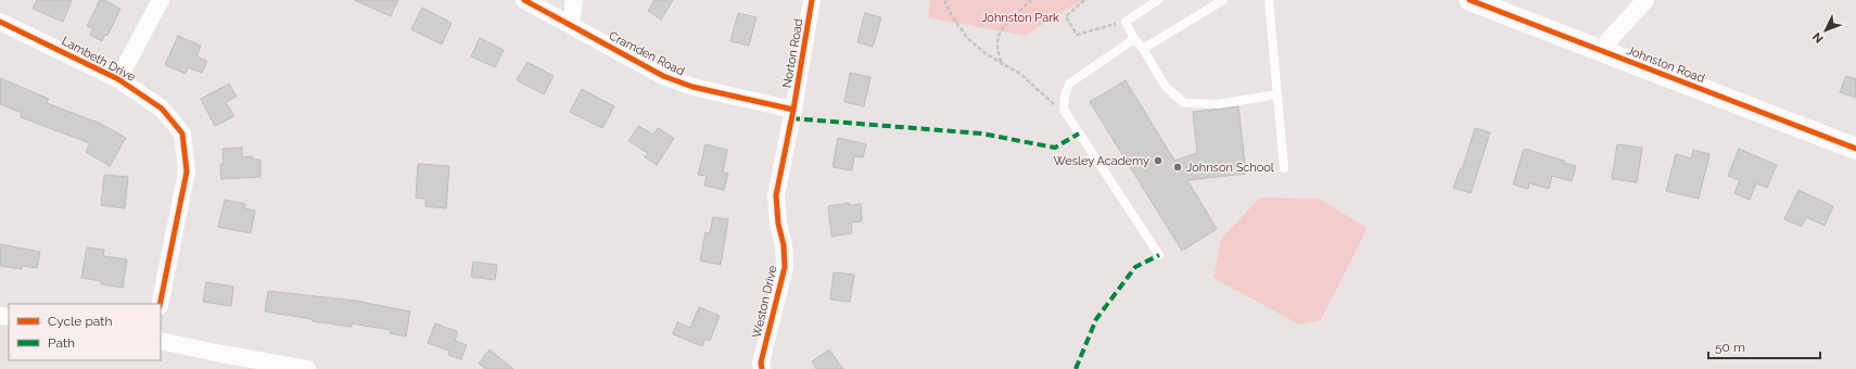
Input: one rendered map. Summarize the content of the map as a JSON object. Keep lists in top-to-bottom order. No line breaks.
{"streets":{"street":["Cramden Road","Norton Road","Lambeth Drive","Johnston Road","Weston Drive"]},"crossings":[["Cramden Road","Norton Road"],["Cramden Road","Weston Drive"],["Norton Road","Weston Drive"]],"parks":["Johnston Park"],"places":["Wesley Academy","Johnson School"],"legend":["Cycle path","Path"],"scale_bar":"50 m","north":"bottom left"}
